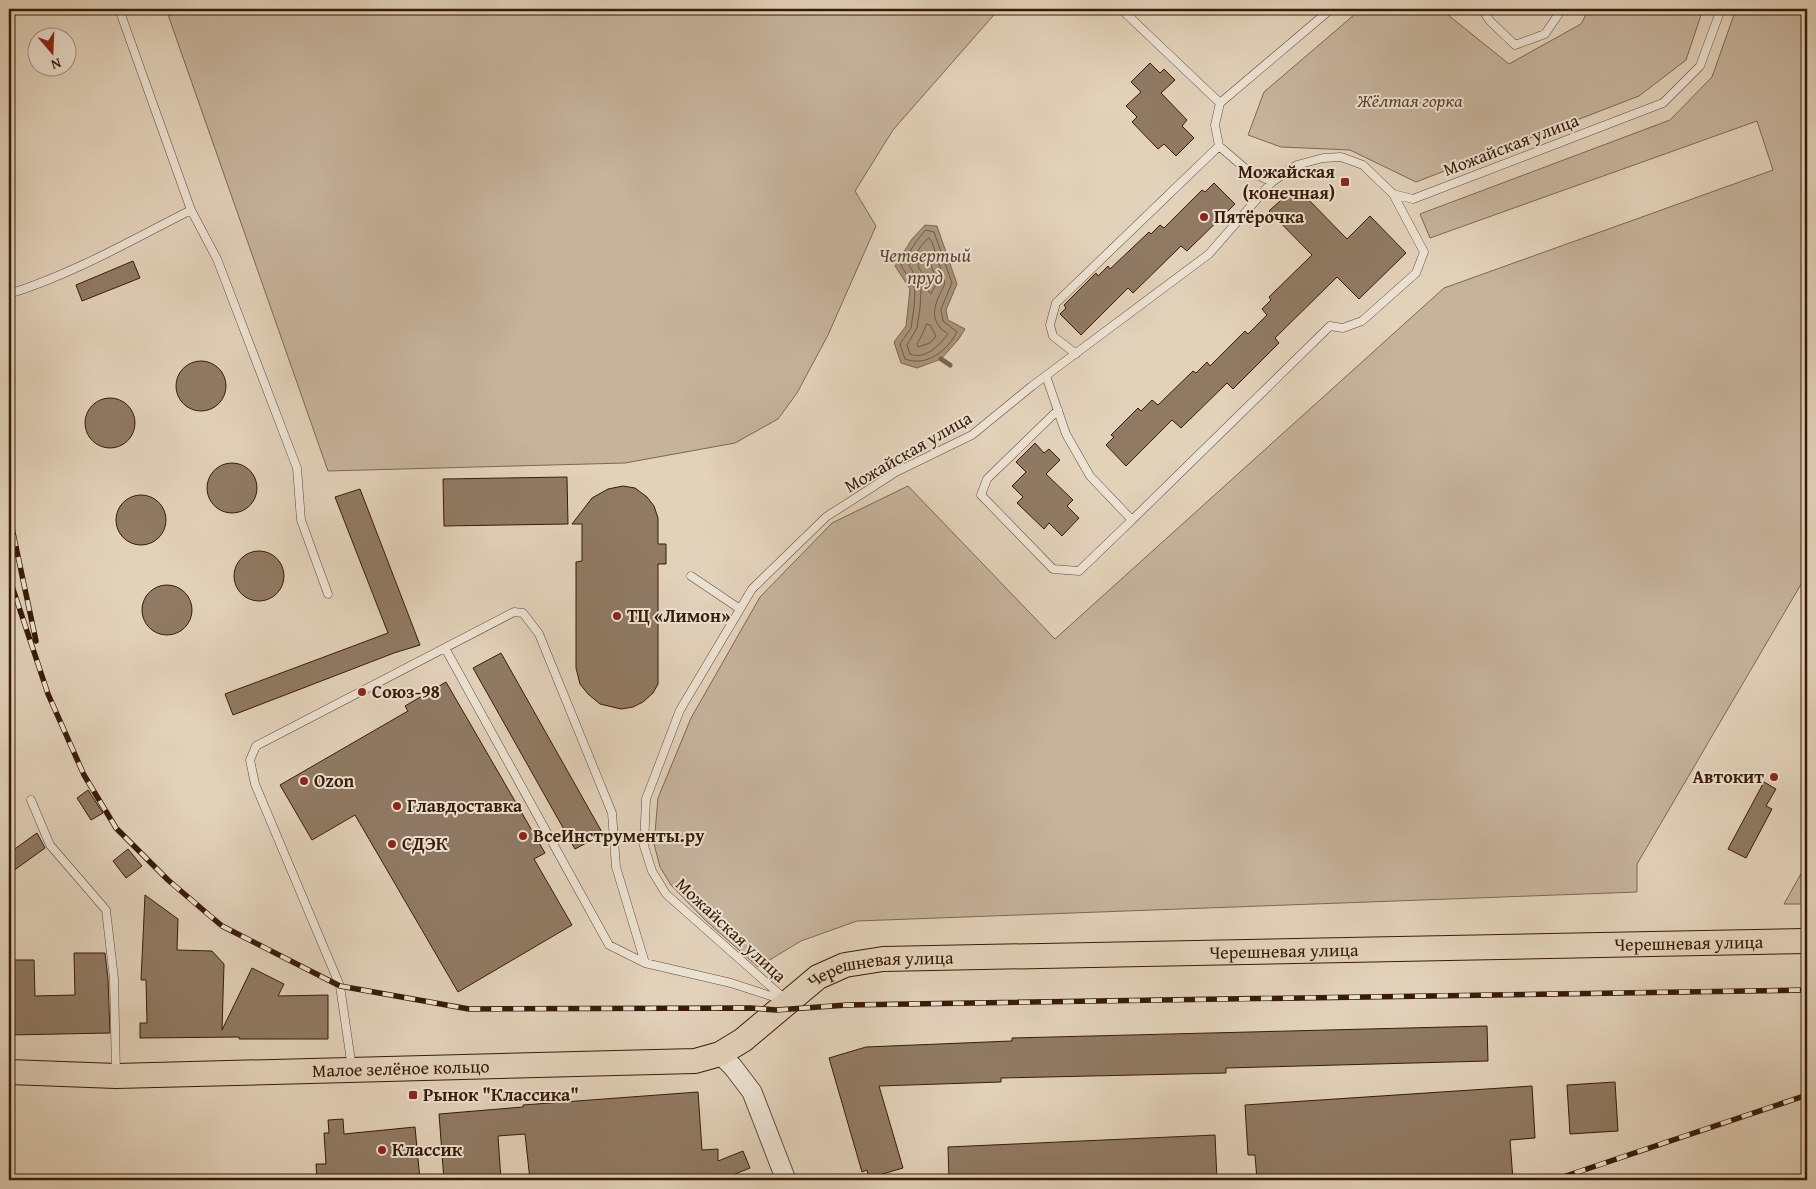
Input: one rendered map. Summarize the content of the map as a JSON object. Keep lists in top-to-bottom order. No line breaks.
{"streets":{"main road":["Черешневая улица","Малое зелёное кольцо"],"lane":["Можайская улица"]},"crossings":[["Можайская улица","Черешневая улица"],["Можайская улица","Малое зелёное кольцо"],["Черешневая улица","Малое зелёное кольцо"]],"water":["Четвертый пруд"],"parks":["Жёлтая горка"],"places":{"transit":["Можайская (конечная)","Рынок \"Классика\""],"other":["Пятёрочка","ТЦ «Лимон»","Союз-98","Автокит","Ozon","Главдоставка","ВсеИнструменты.ру","СДЭК","Классик"]},"north":"bottom"}
